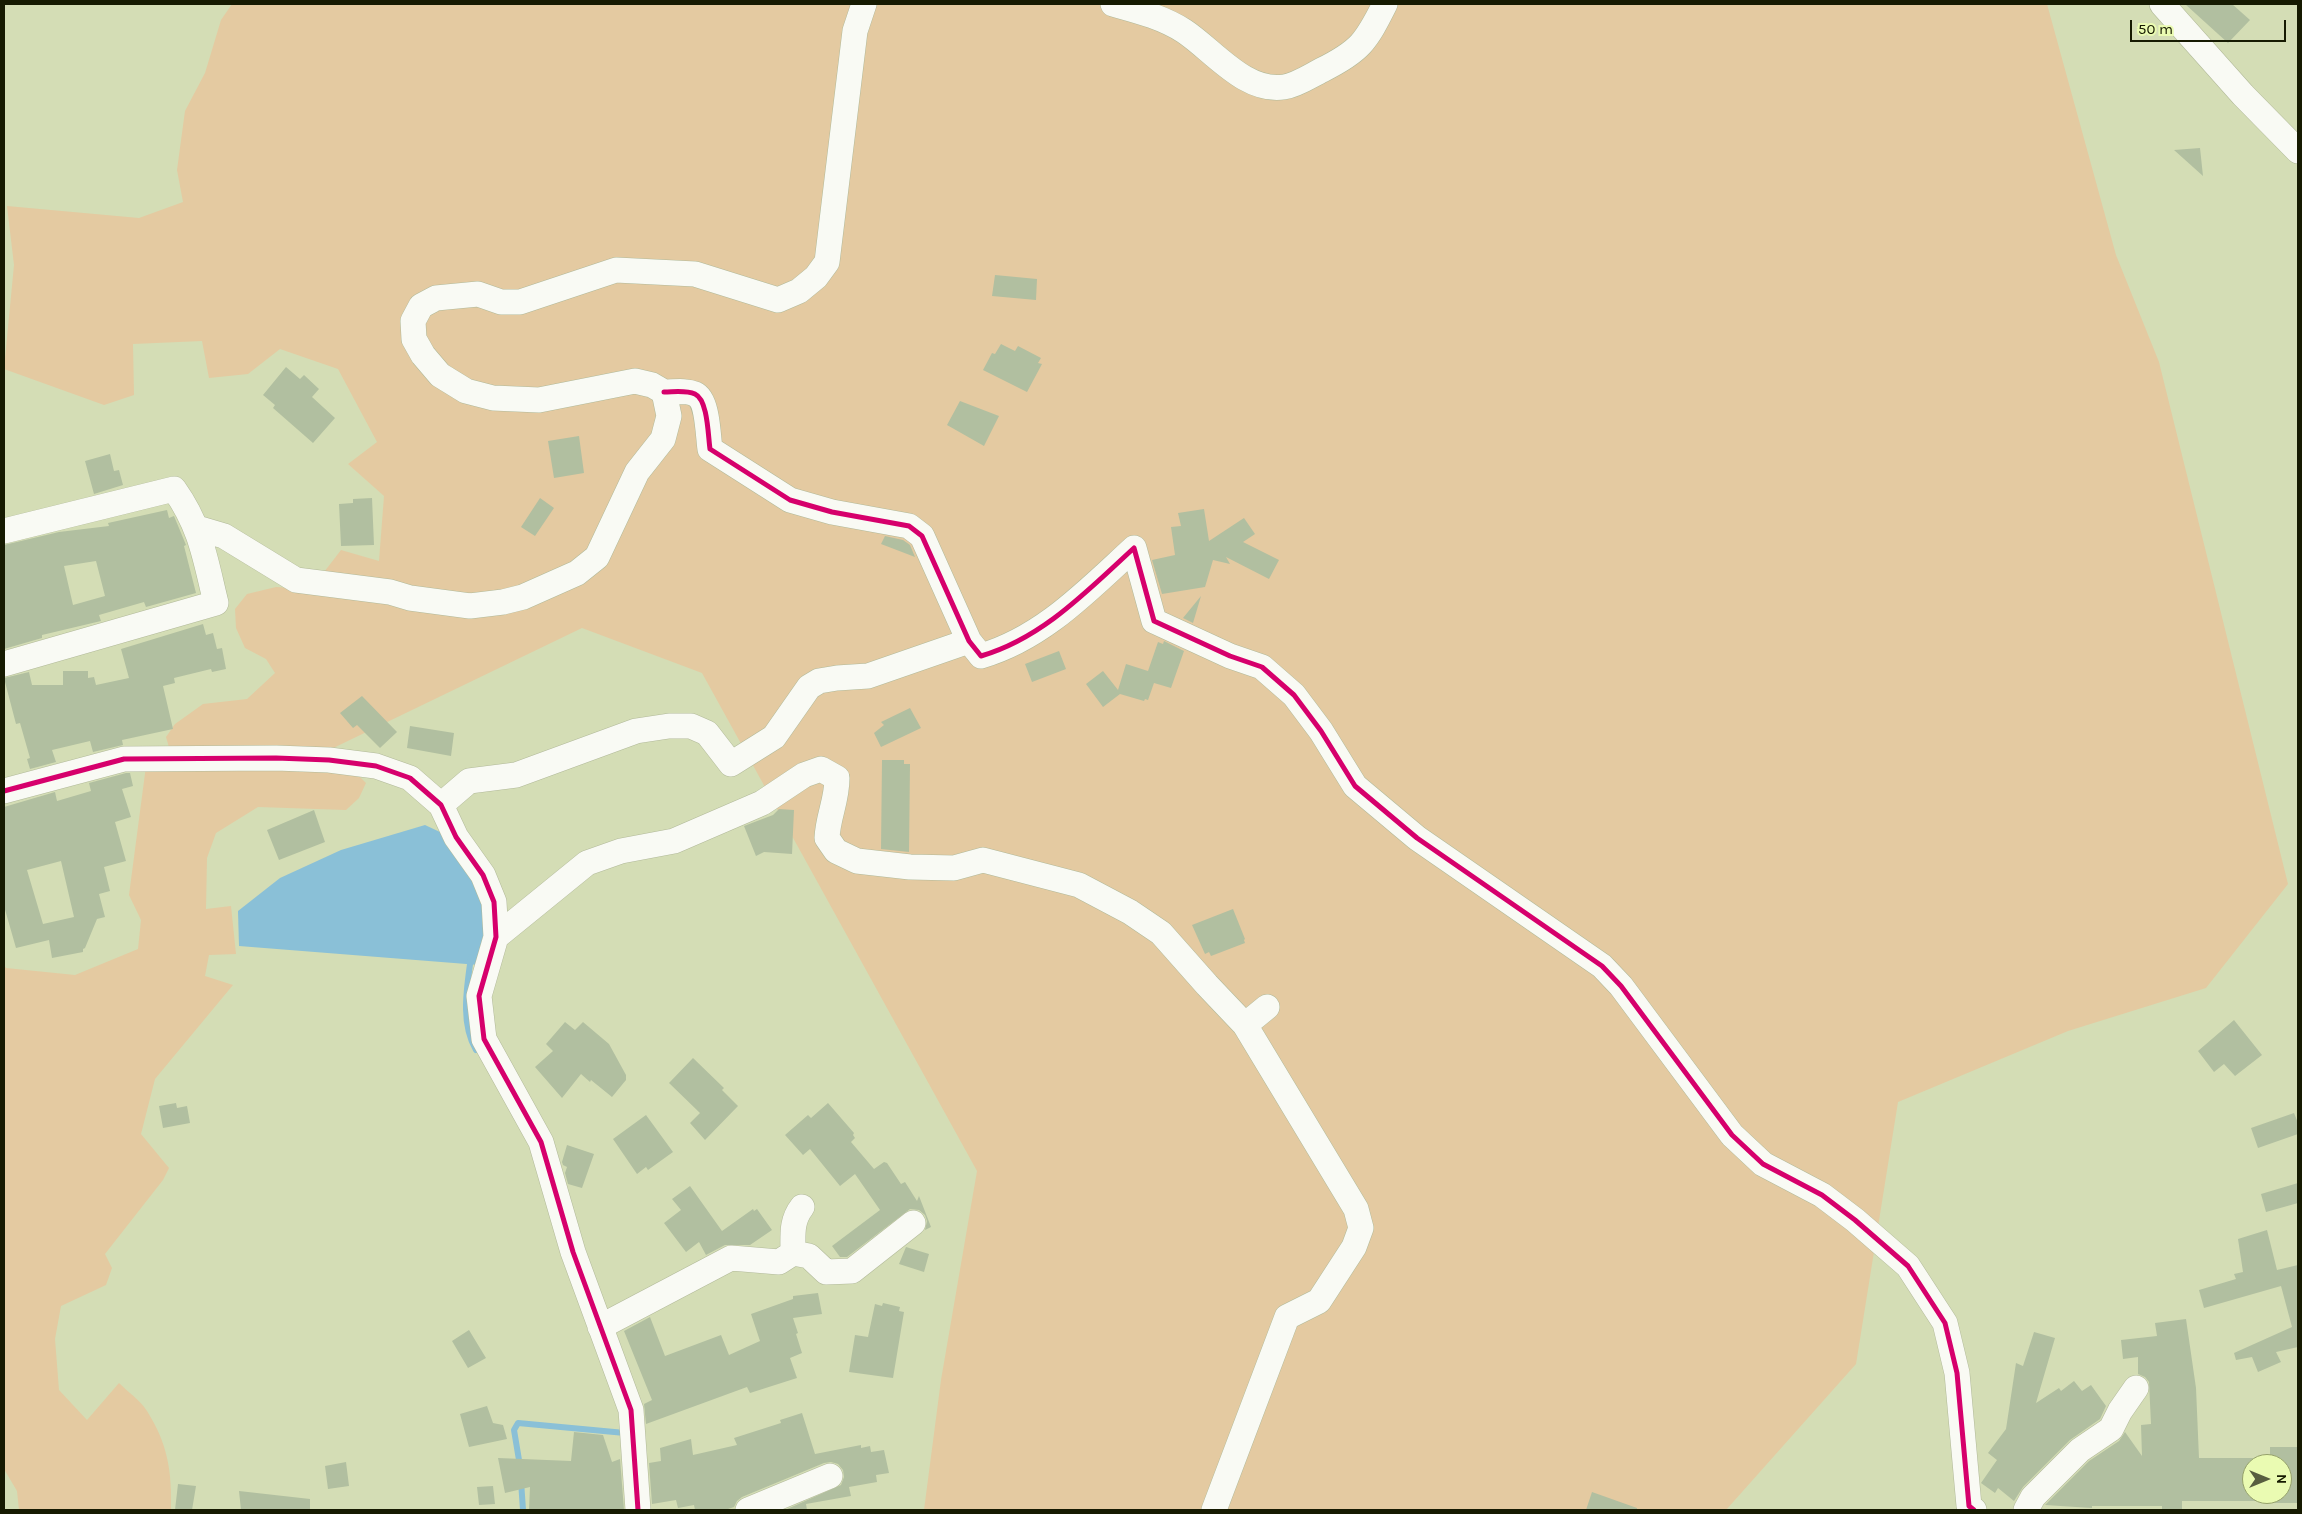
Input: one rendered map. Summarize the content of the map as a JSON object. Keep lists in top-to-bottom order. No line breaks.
{"scale_bar":"50 m","north":"right"}
